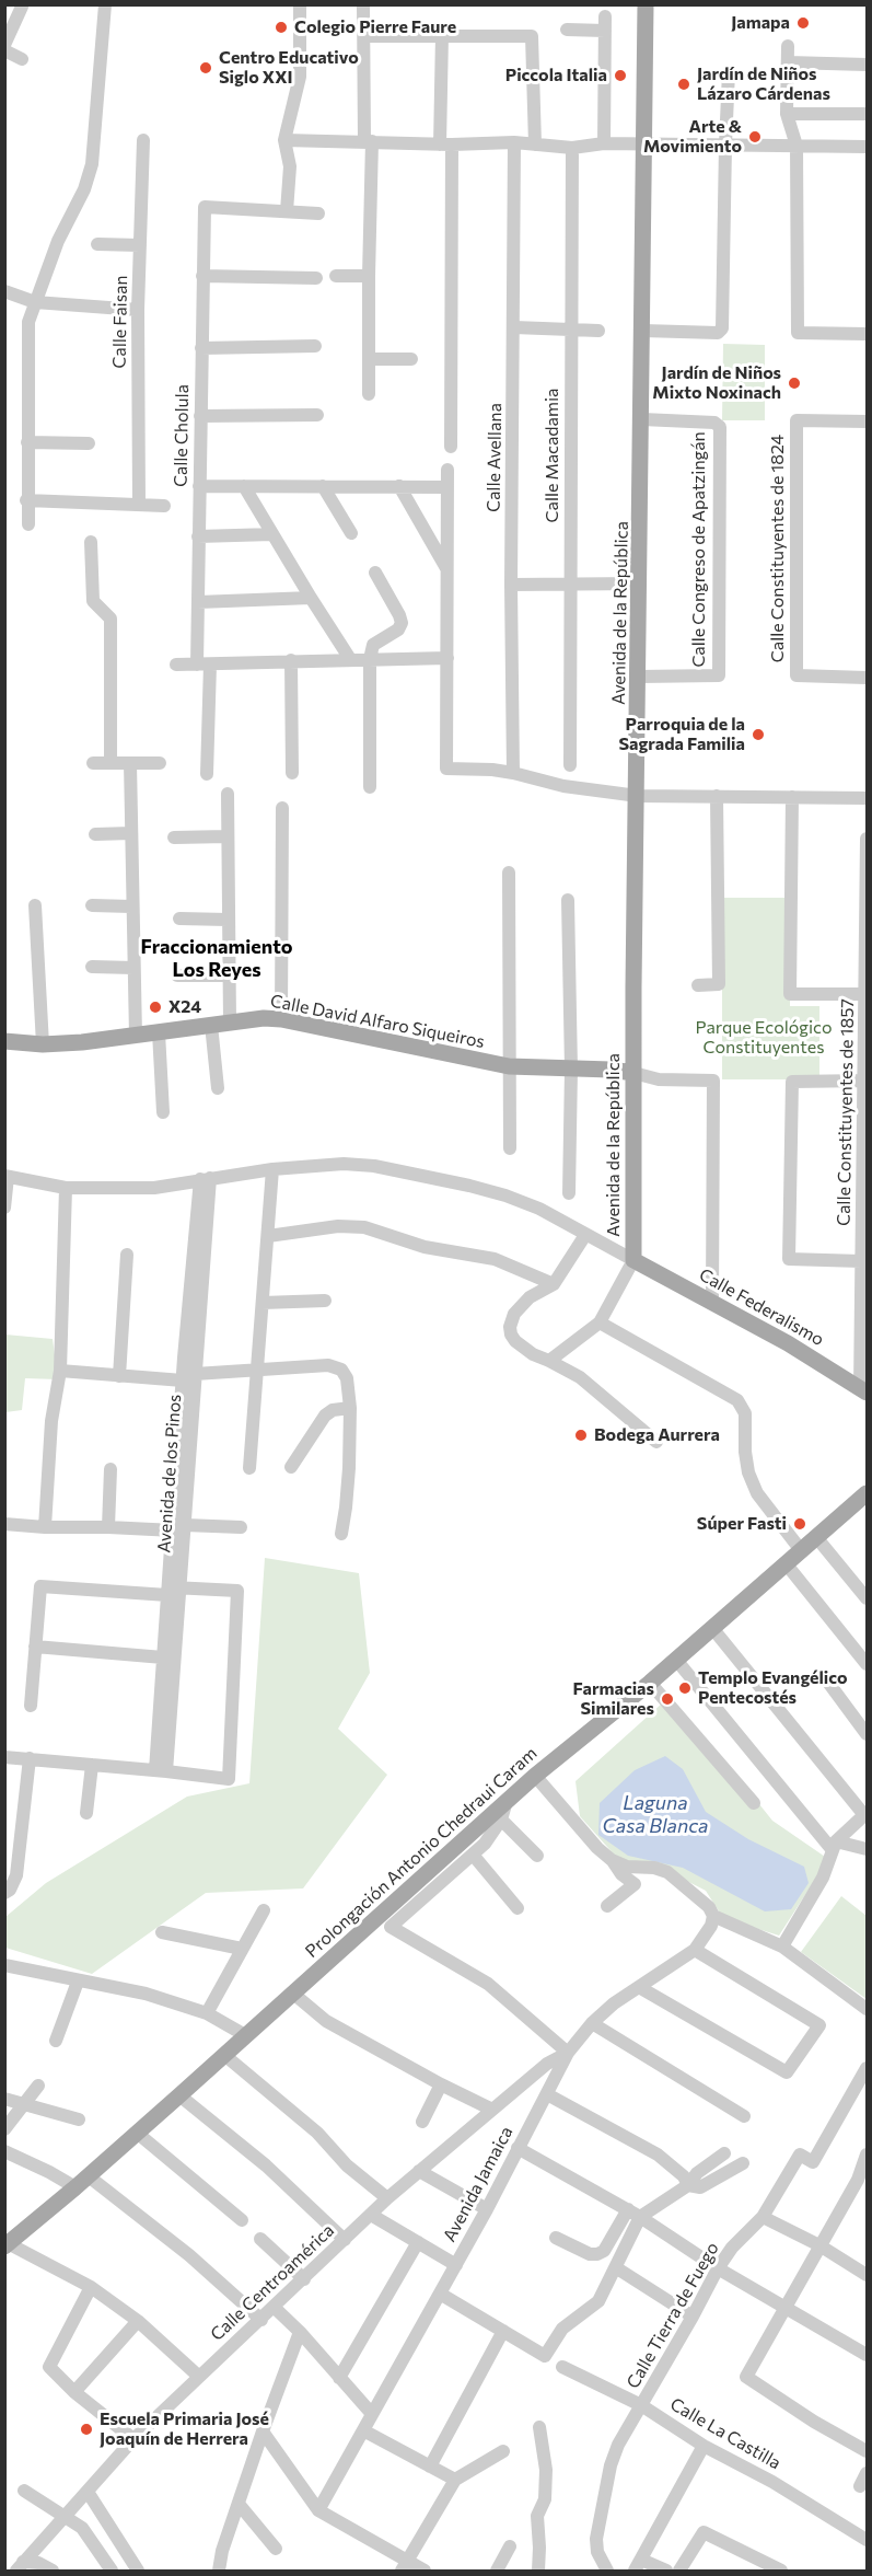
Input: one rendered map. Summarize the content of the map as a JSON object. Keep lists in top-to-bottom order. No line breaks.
{"streets":{"main road":["Avenida de la República","Calle David Alfaro Siqueiros","Calle Federalismo","Prolongación Antonio Chedraui Caram"],"street":["Calle Faisan","Calle Cholula","Calle Macadamia","Calle Avellana","Calle Constituyentes de 1824","Calle Congreso de Apatzingán","Calle Constituyentes de 1857","Avenida de los Pinos","Avenida Jamaica","Calle Centroamérica","Calle Tierra de Fuego","Calle La Castilla"]},"crossings":[["Calle Congreso de Apatzingán","Avenida de la República"],["Avenida de la República","Calle David Alfaro Siqueiros"],["Avenida de la República","Calle Federalismo"],["Calle Constituyentes de 1857","Calle Federalismo"],["Avenida Jamaica","Calle Centroamérica"],["Calle Tierra de Fuego","Calle La Castilla"]],"districts":["Fraccionamiento Los Reyes"],"water":["Laguna Casa Blanca"],"parks":["Parque Ecológico Constituyentes"],"places":["Jamapa","Colegio Pierre Faure","Centro Educativo Siglo XXI","Piccola Italia","Jardín de Niños Lázaro Cárdenas","Arte & Movimiento","Jardín de Niños Mixto Noxinach","Parroquia de la Sagrada Familia","X24","Bodega Aurrera","Súper Fasti","Templo Evangélico Pentecostés","Farmacias Similares","Escuela Primaria José Joaquín de Herrera"]}
